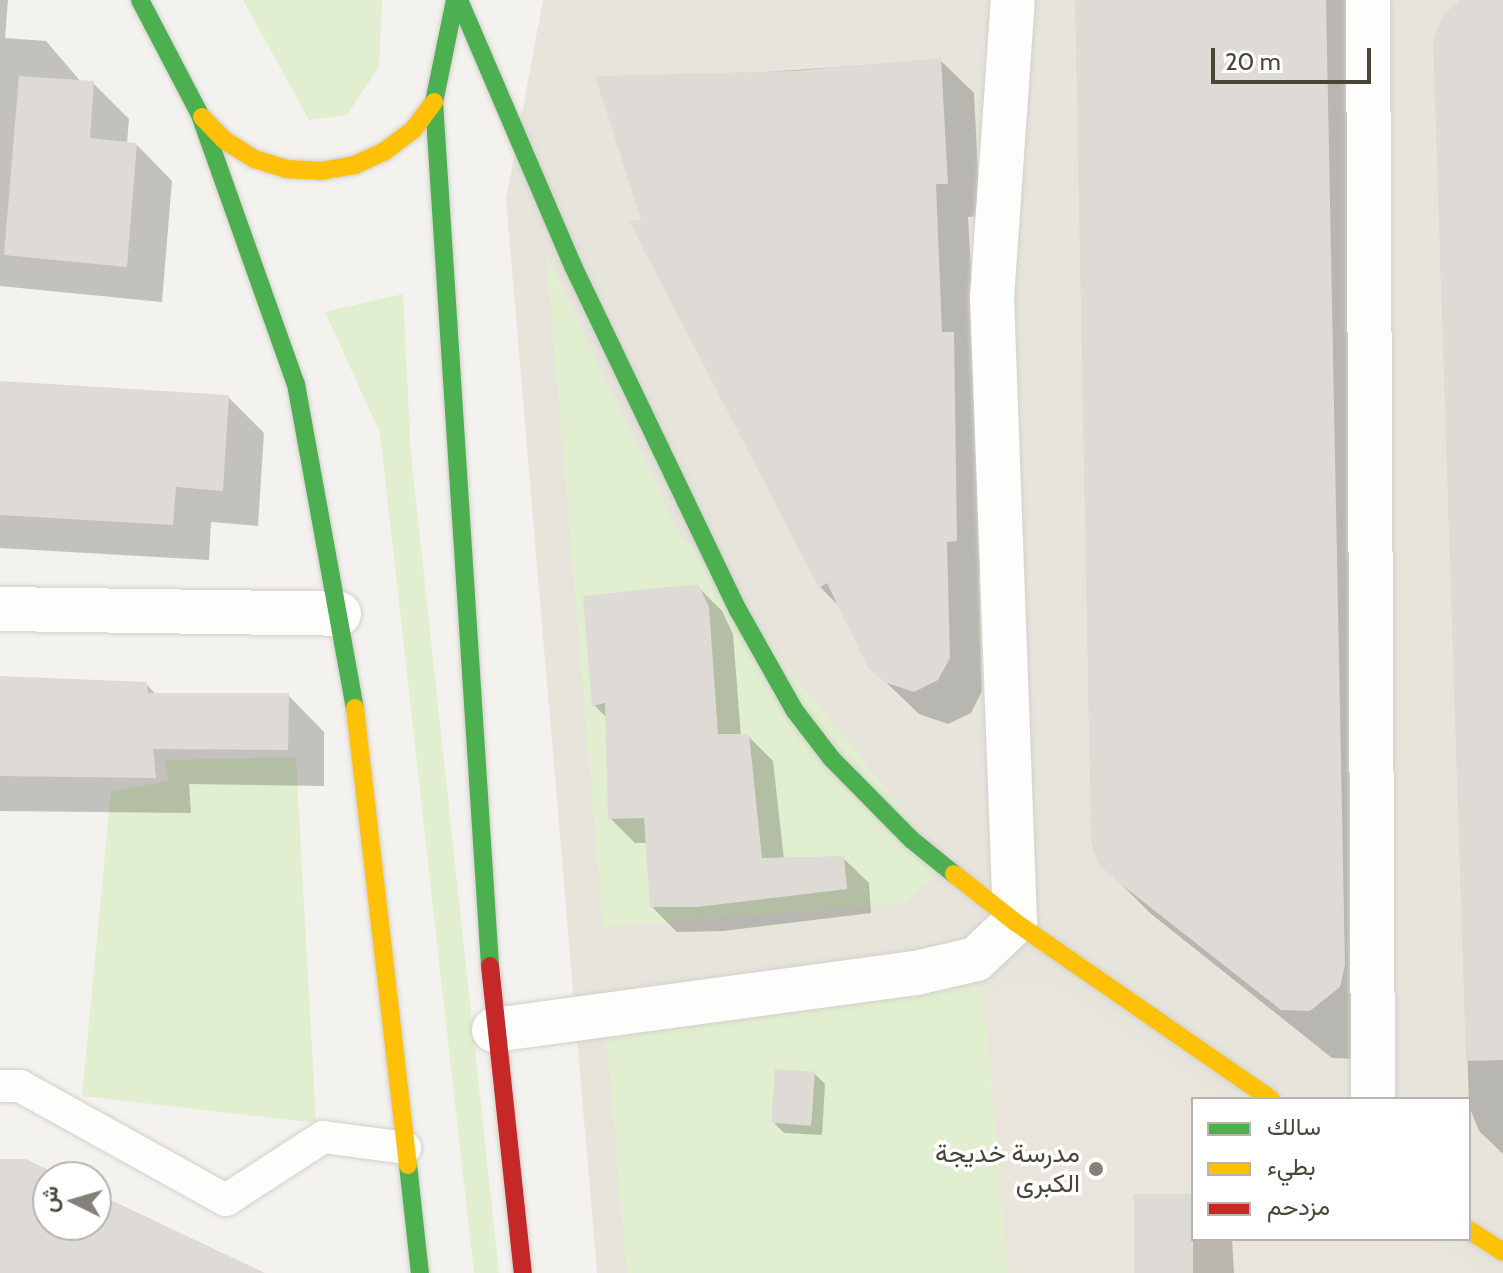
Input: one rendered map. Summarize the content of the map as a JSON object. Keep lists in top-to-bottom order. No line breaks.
{"places":["مدرسة خديجة الكبرى"],"legend":["سالك","بطيء","مزدحم"],"scale_bar":"20 m","north":"left"}
